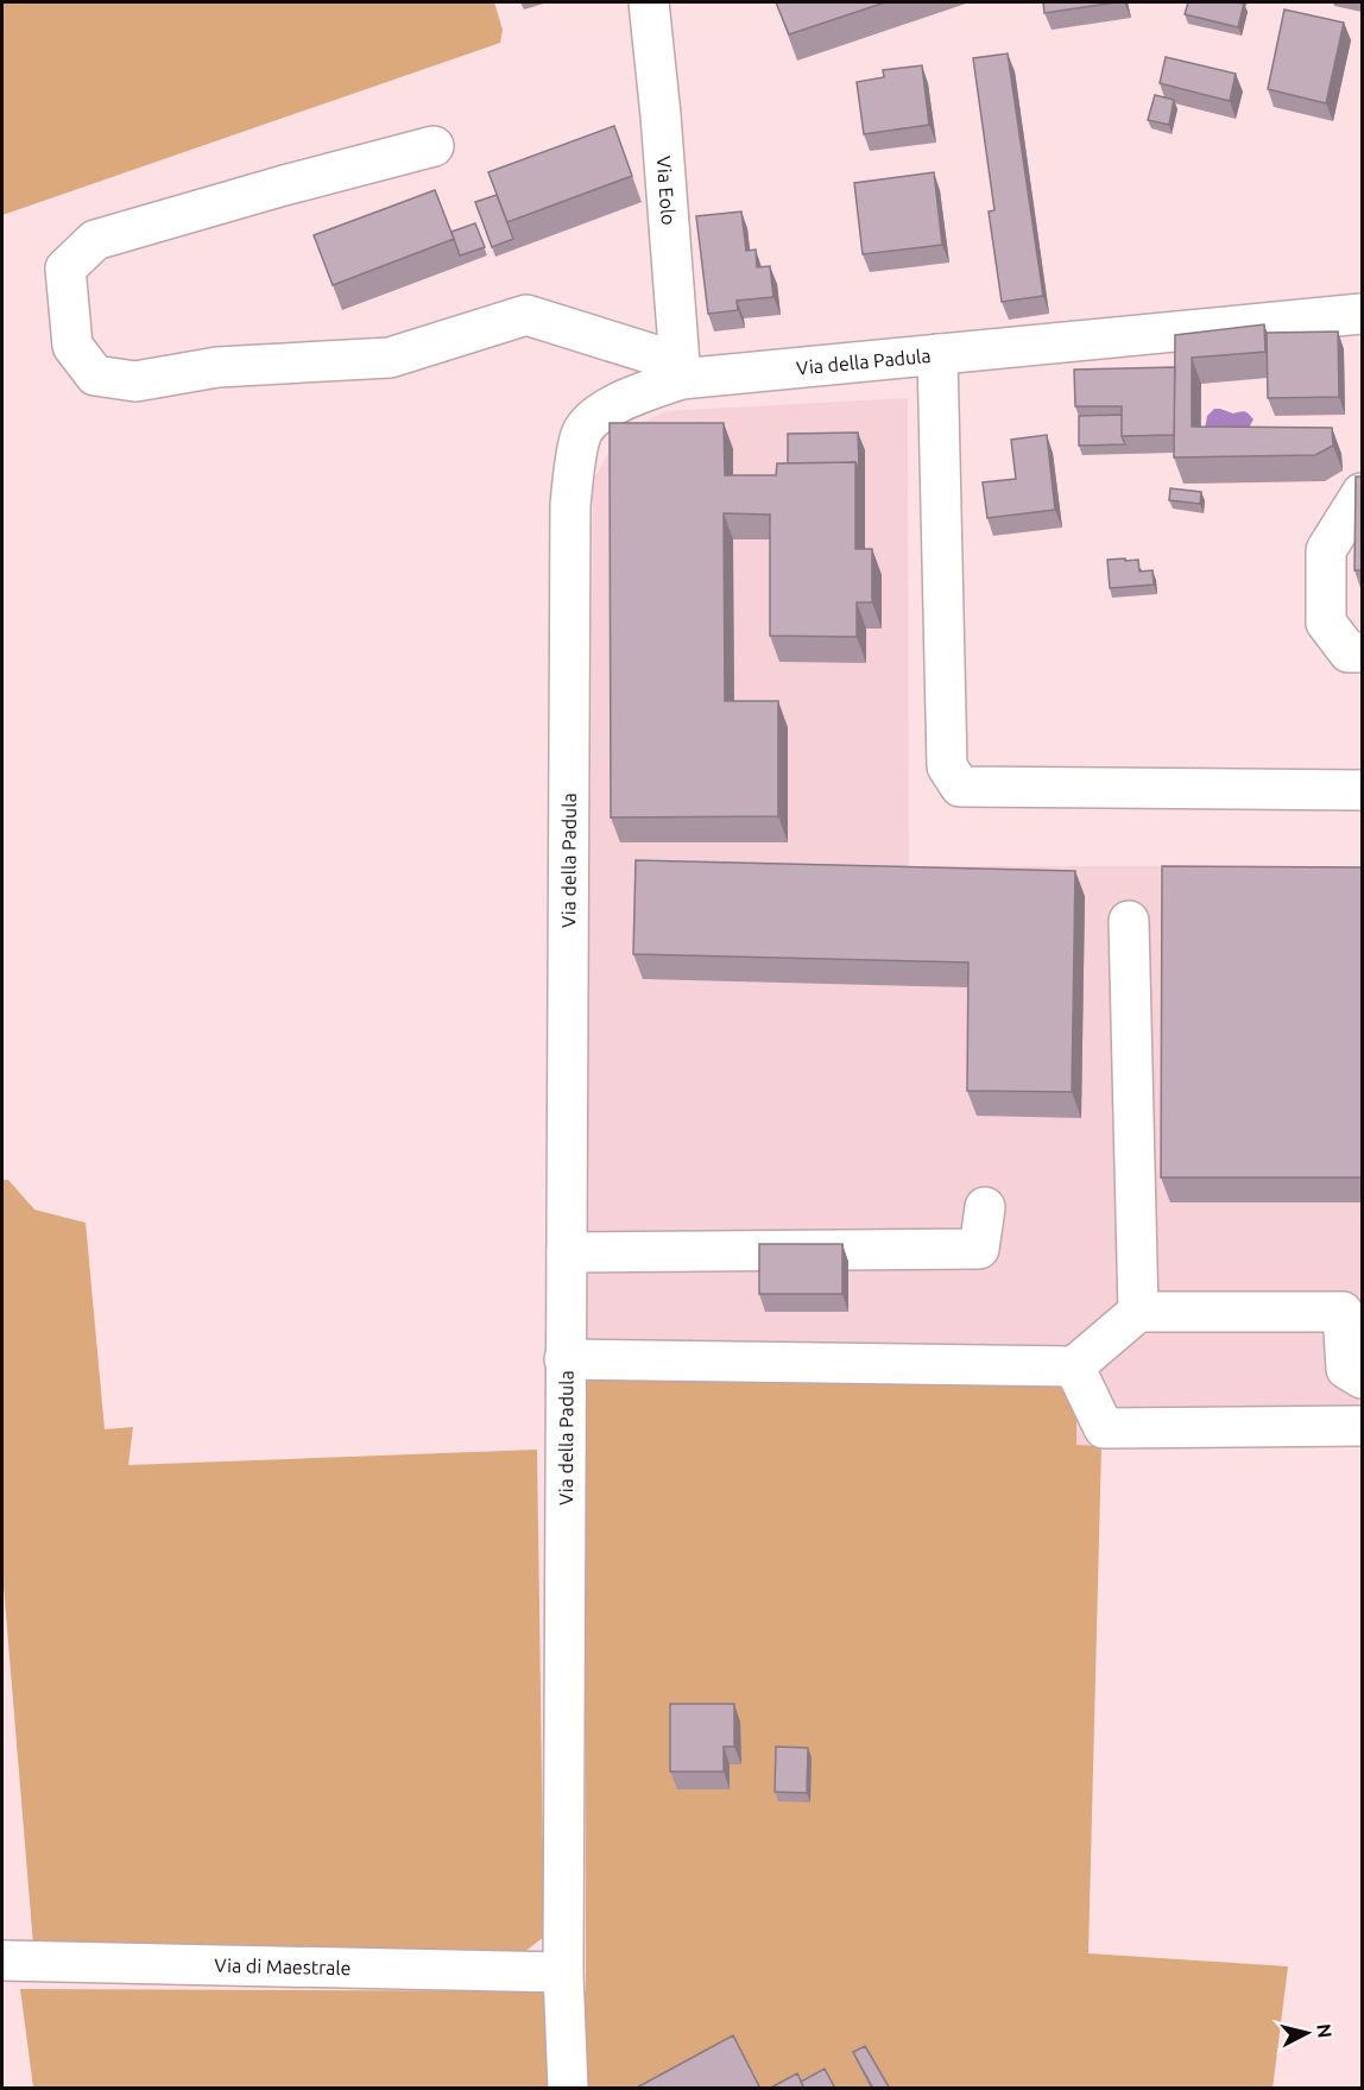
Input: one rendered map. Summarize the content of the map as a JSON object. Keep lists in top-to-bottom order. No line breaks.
{"streets":{"street":["Via Eolo","Via della Padula","Via di Maestrale"]},"crossings":[["Via Eolo","Via della Padula"],["Via della Padula","Via di Maestrale"]],"north":"right"}
